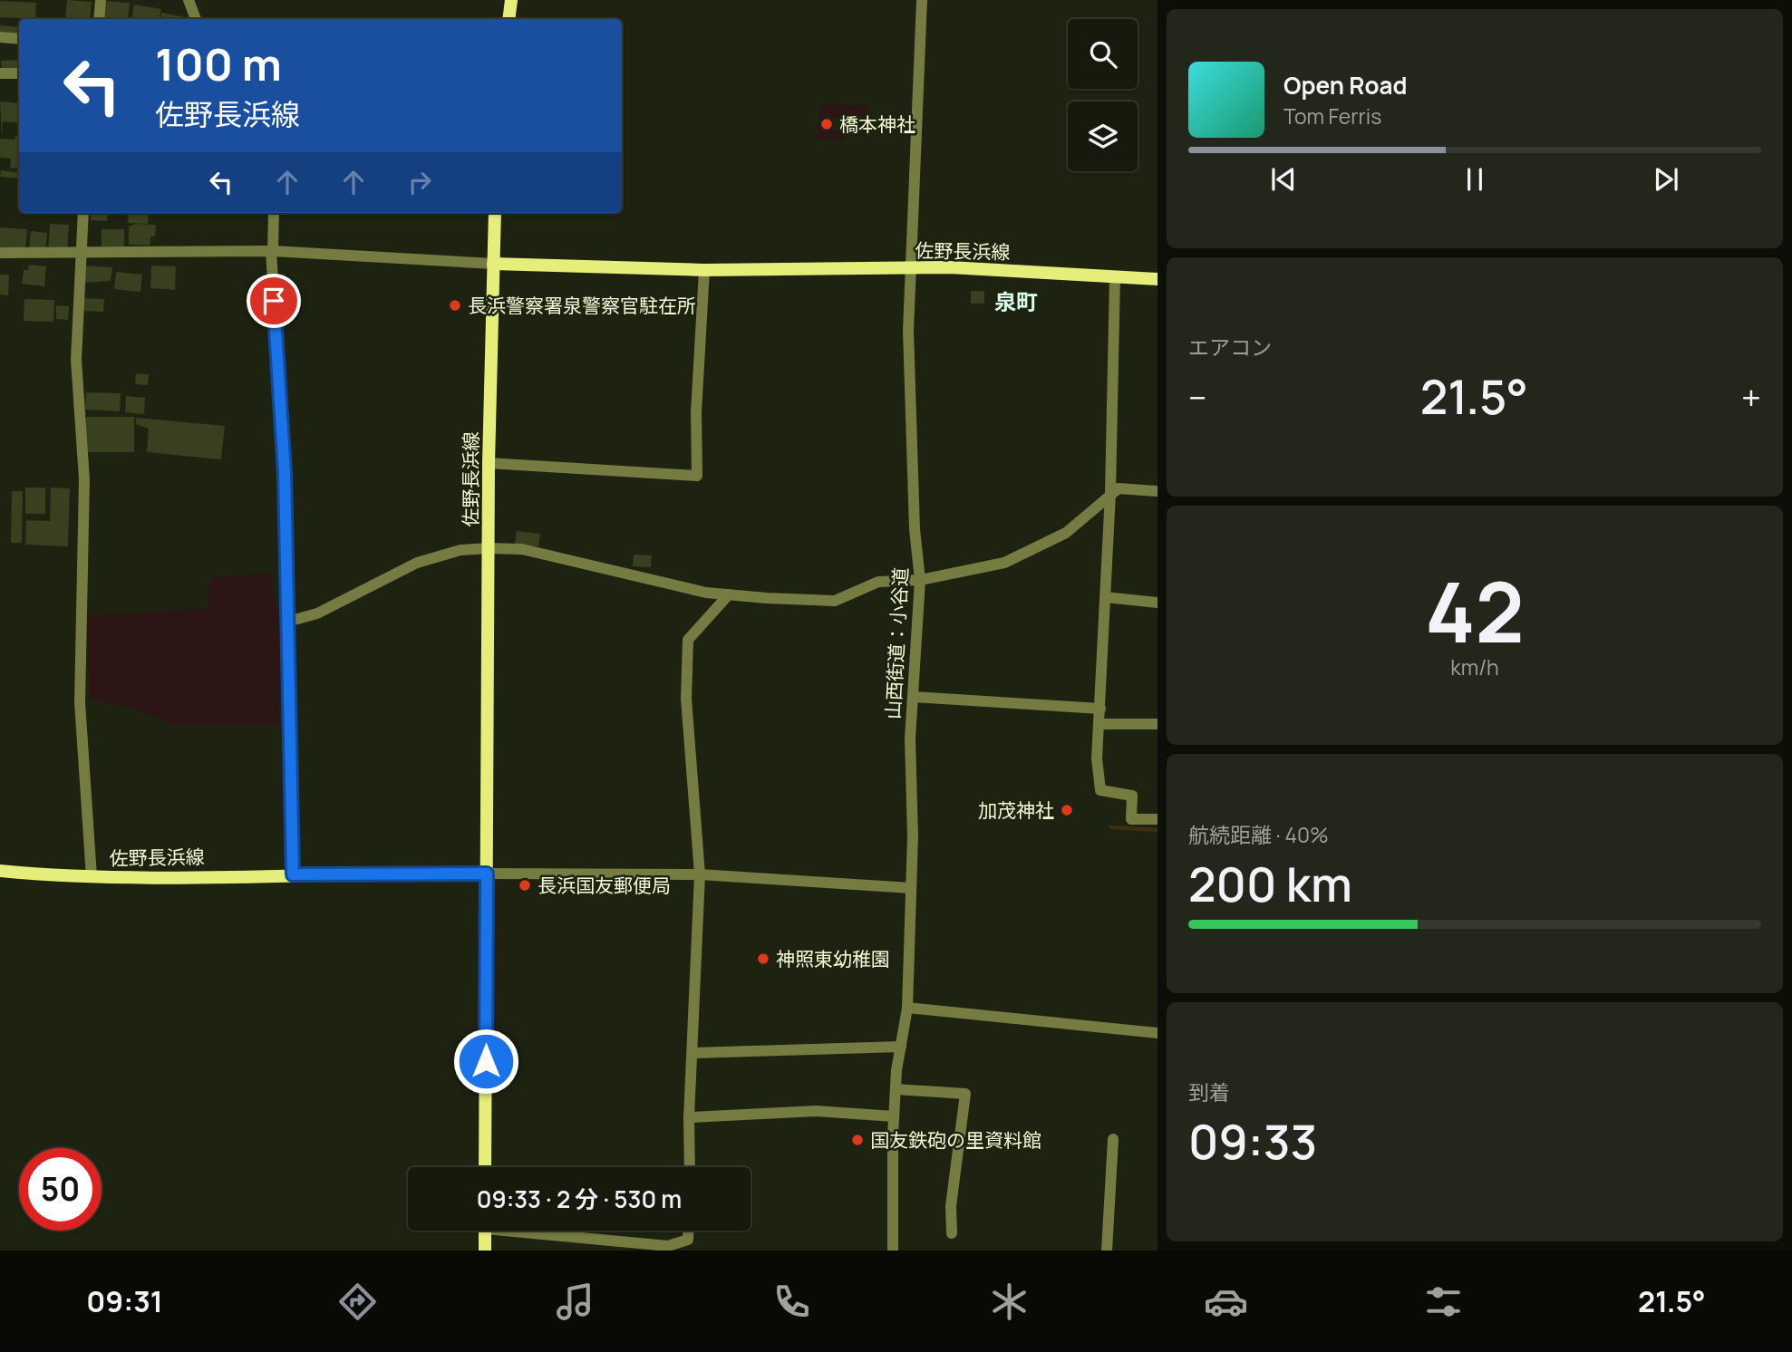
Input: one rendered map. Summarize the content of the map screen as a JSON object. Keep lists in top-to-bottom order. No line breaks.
{"streets":{"main road":["佐野長浜線"],"street":["山西街道：小谷道"]},"crossings":[["佐野長浜線","山西街道：小谷道"]],"districts":["泉町"],"places":["橋本神社","長浜警察署泉警察官駐在所","加茂神社","長浜国友郵便局","神照東幼稚園","国友鉄砲の里資料館"],"page":{"turn":["100 m","佐野長浜線"],"song":["Open Road","Tom Ferris"],"tile":["エアコン",["42","km/h"],["航続距離 · 40%","200 km"],["到着","09:33"]],"heat":["−","21.5°","+"],"limit":"50","trip":"09:33 · 2 分 · 530 m","tabs":["09:31","21.5°"]}}
